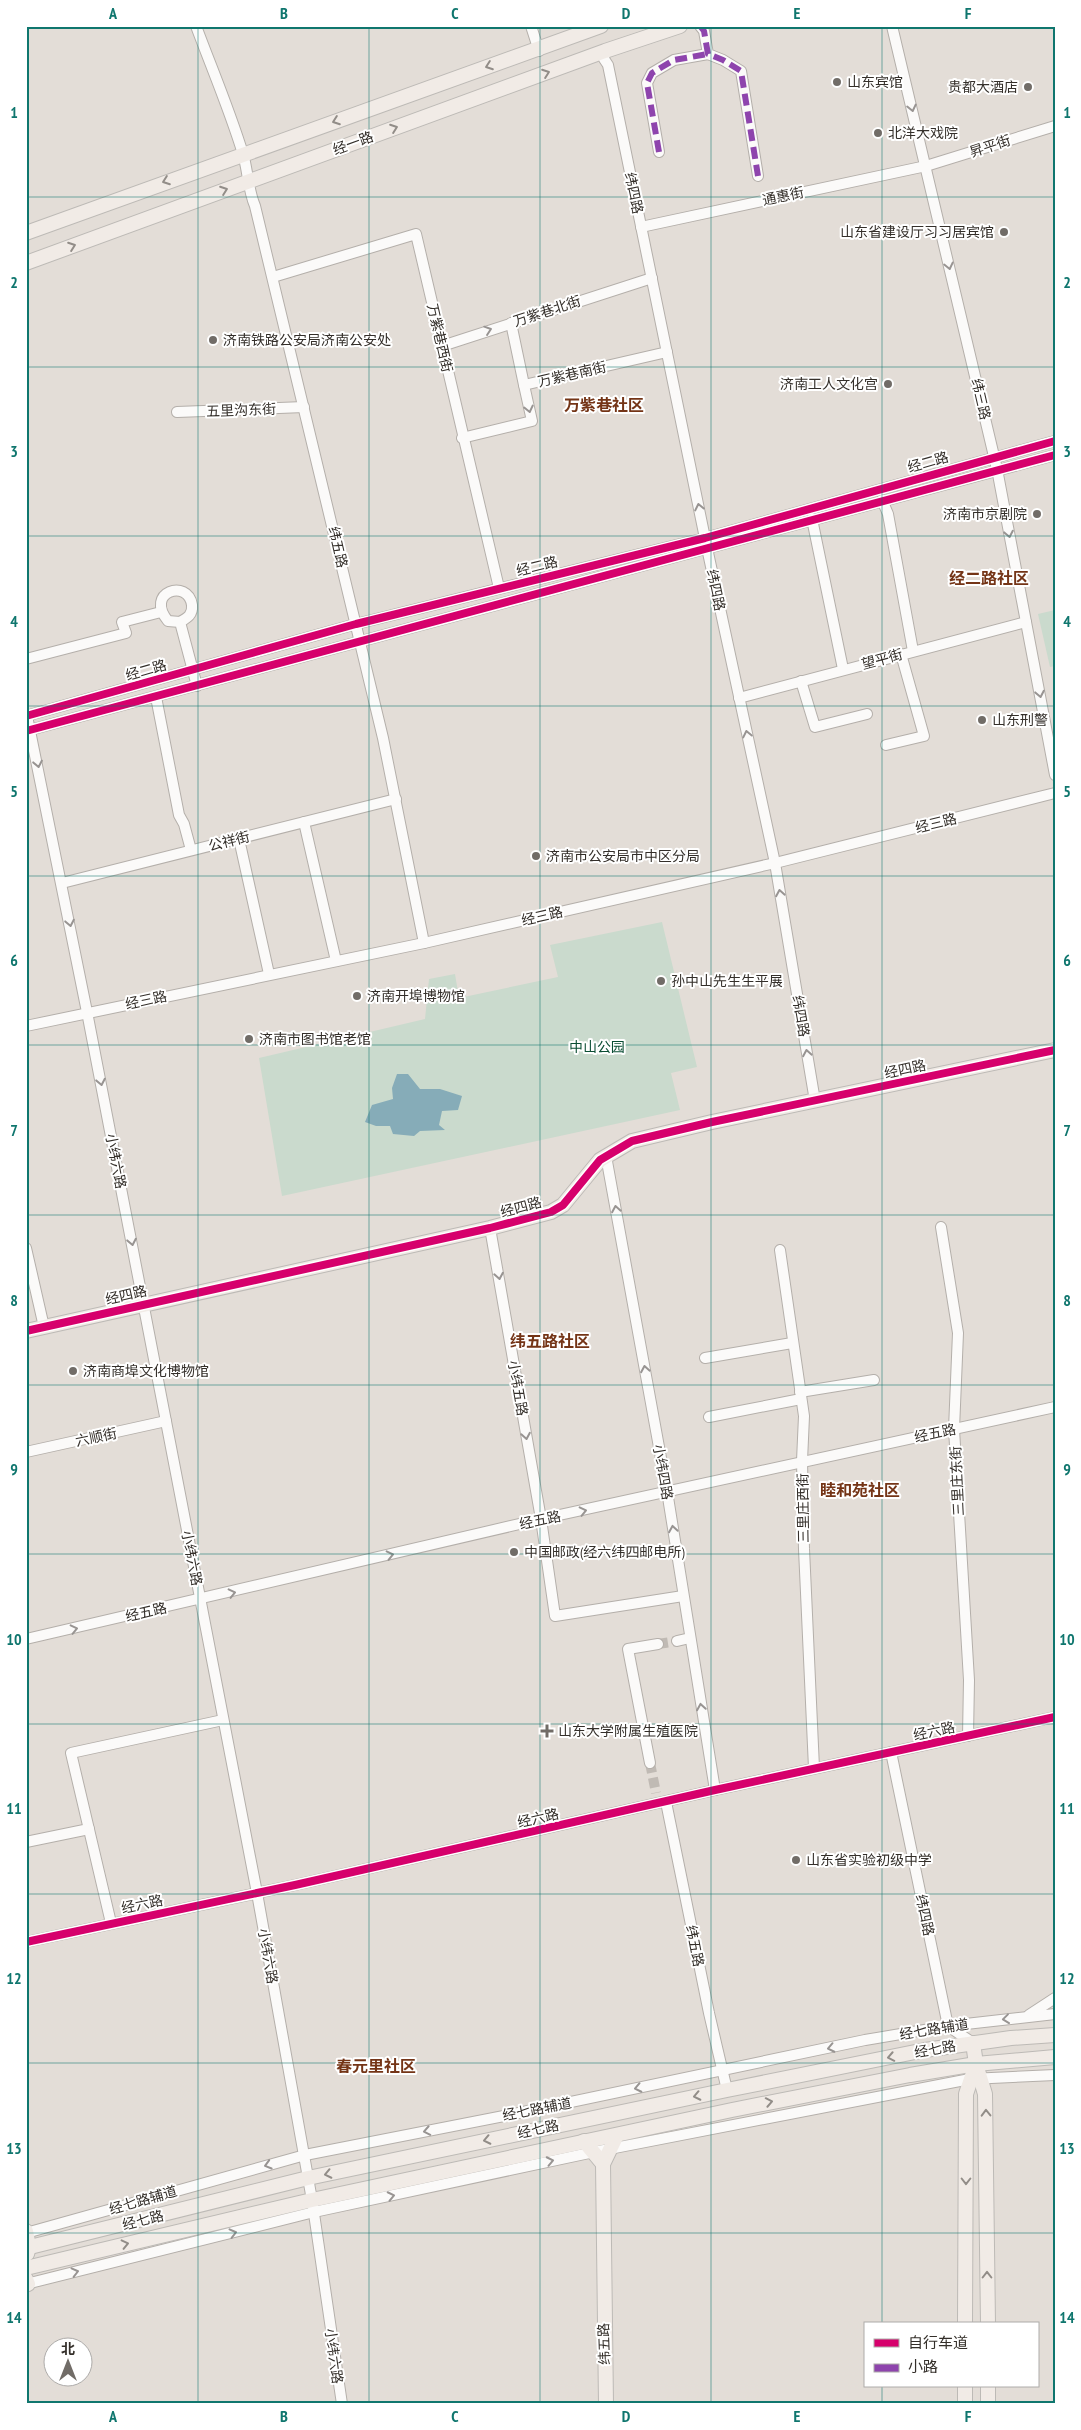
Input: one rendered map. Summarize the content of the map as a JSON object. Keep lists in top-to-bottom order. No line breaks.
{"streets":{"main road":["经一路","纬五路","经四路","经七路"],"street":["昇平街","纬四路","通惠街","万紫巷北街","万紫巷西街","万紫巷南街","纬三路","五里沟东街","经二路","望平街","经三路","公祥街","小纬六路","小纬五路","经五路","六顺街","小纬四路","三里庄东街","三里庄西街","经六路","经七路辅道"]},"crossings":[["经一路","纬四路"],["经一路","纬五路"],["昇平街","通惠街"],["昇平街","纬三路"],["纬四路","通惠街"],["纬四路","万紫巷北街"],["纬四路","万紫巷南街"],["纬四路","经二路"],["纬四路","望平街"],["纬四路","经三路"],["纬四路","经四路"],["纬四路","经六路"],["纬四路","经七路辅道"],["通惠街","纬三路"],["万紫巷北街","万紫巷西街"],["万紫巷西街","万紫巷南街"],["万紫巷西街","经二路"],["万紫巷西街","纬五路"],["纬三路","经二路"],["纬三路","望平街"],["五里沟东街","纬五路"],["经二路","纬五路"],["经二路","小纬六路"],["纬五路","经三路"],["纬五路","公祥街"],["纬五路","经六路"],["纬五路","经七路辅道"],["纬五路","经七路"],["经三路","小纬六路"],["公祥街","小纬六路"],["经四路","小纬六路"],["经四路","小纬五路"],["经四路","小纬四路"],["小纬六路","经五路"],["小纬六路","六顺街"],["小纬六路","经六路"],["小纬六路","经七路辅道"],["小纬六路","经七路"],["小纬五路","经五路"],["小纬五路","小纬四路"],["经五路","小纬四路"],["经五路","三里庄东街"],["经五路","三里庄西街"],["小纬四路","经六路"],["三里庄东街","经六路"],["三里庄西街","经六路"],["经七路辅道","经七路"]],"one_way":["纬四路","纬三路","小纬五路","经五路","小纬四路"],"districts":["万紫巷社区","经二路社区","纬五路社区","睦和苑社区","春元里社区"],"parks":["中山公园"],"places":{"other":["山东宾馆","贵都大酒店","北洋大戏院","山东省建设厅习习居宾馆","济南铁路公安局济南公安处","济南工人文化宫","济南市京剧院","山东刑警","济南市公安局市中区分局","孙中山先生生平展","济南开埠博物馆","济南市图书馆老馆","济南商埠文化博物馆","中国邮政(经六纬四邮电所)","山东省实验初级中学"],"health":["山东大学附属生殖医院"]},"legend":["自行车道","小路"],"north":"top","grid":{"columns":["A","B","C","D","E","F"],"rows":["1","2","3","4","5","6","7","8","9","10","11","12","13","14"]}}
